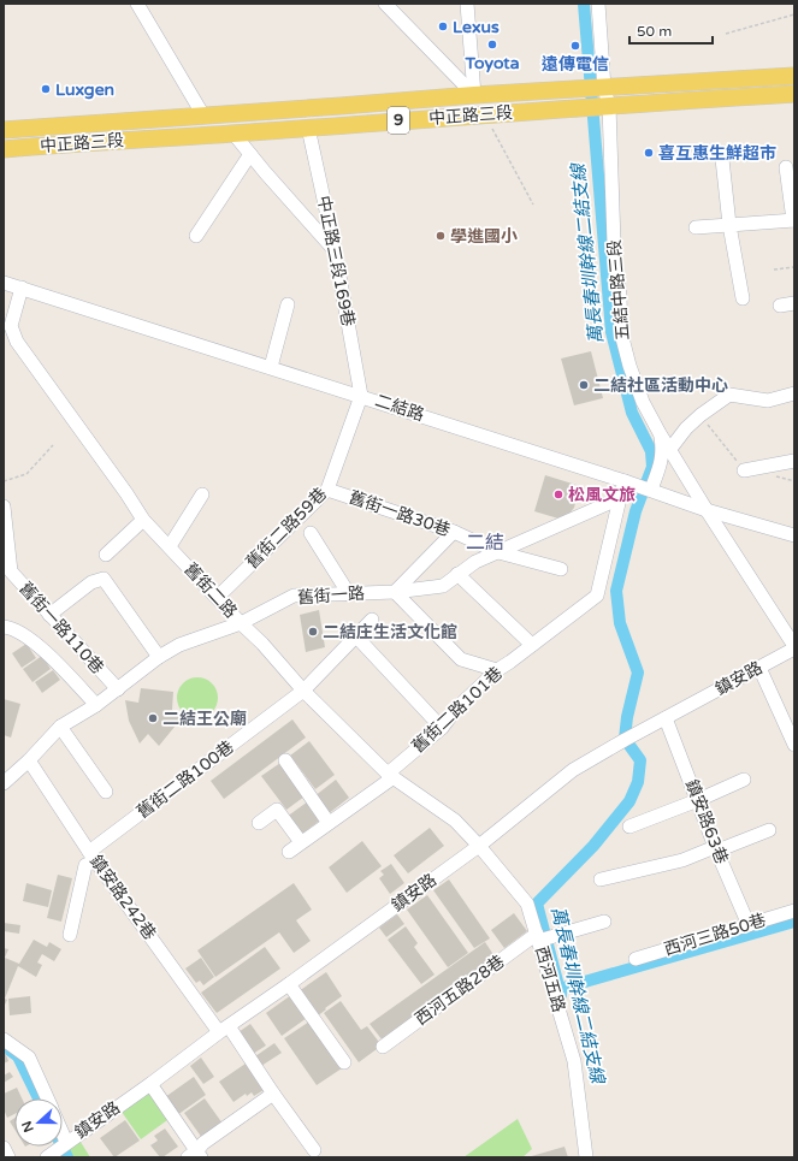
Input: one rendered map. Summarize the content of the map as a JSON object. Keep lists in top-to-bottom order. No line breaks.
{"streets":{"main road":["中正路三段","9"],"street":["中正路三段169巷","五結中路三段","二結路","舊街一路30巷","舊街二路59巷","舊街二路","舊街一路","舊街一路110巷","鎮安路","舊街二路101巷","舊街二路100巷","鎮安路63巷","鎮安路242巷","西河三路50巷","西河五路","西河五路28巷"]},"crossings":[["中正路三段","中正路三段169巷"],["中正路三段","五結中路三段"],["中正路三段169巷","二結路"],["中正路三段169巷","舊街二路59巷"],["五結中路三段","二結路"],["五結中路三段","鎮安路"],["二結路","舊街二路59巷"],["二結路","舊街二路"],["舊街一路30巷","舊街二路59巷"],["舊街一路30巷","舊街一路"],["舊街二路59巷","舊街二路"],["舊街二路","舊街一路"],["舊街二路","鎮安路"],["舊街二路","舊街二路101巷"],["舊街二路","舊街二路100巷"],["舊街二路","西河五路"],["舊街一路","舊街一路110巷"],["舊街一路","舊街二路101巷"],["舊街一路","鎮安路242巷"],["鎮安路","鎮安路63巷"],["鎮安路","鎮安路242巷"],["鎮安路","西河五路"],["舊街二路100巷","鎮安路242巷"],["鎮安路63巷","西河三路50巷"],["西河五路","西河五路28巷"]],"districts":["二結"],"water":["萬長春圳幹線二結支線"],"places":["Lexus","Toyota","遠傳電信","Luxgen","喜互惠生鮮超市","學進國小","二結社區活動中心","松風文旅","二結庄生活文化館","二結王公廟"],"scale_bar":"50 m","north":"left"}
